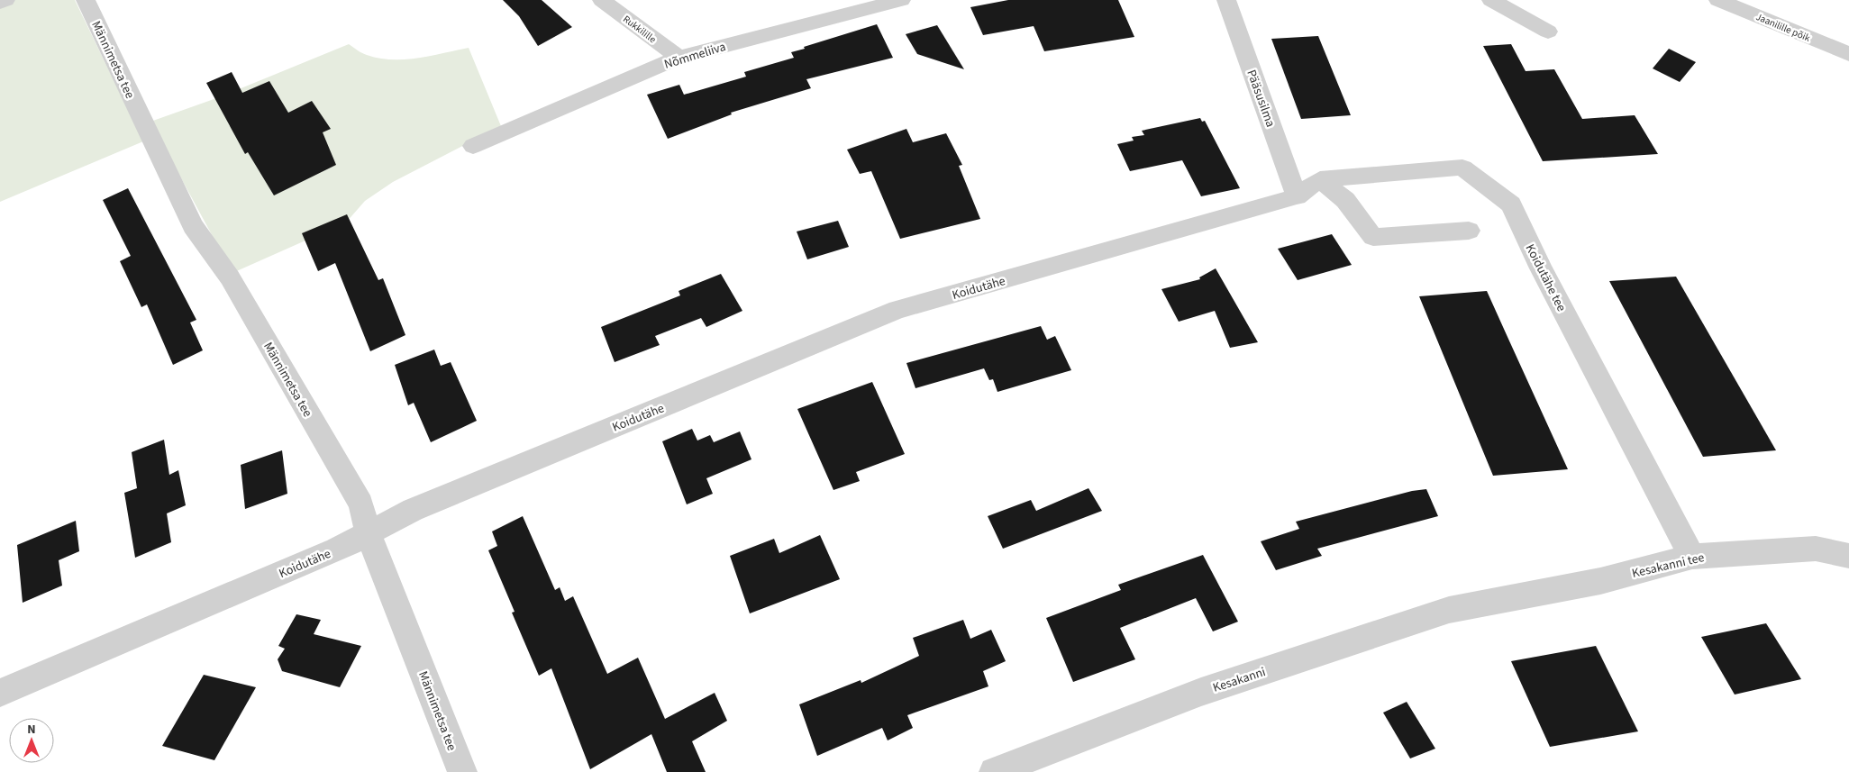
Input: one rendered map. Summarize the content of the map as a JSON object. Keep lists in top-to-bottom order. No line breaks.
{"streets":{"street":["Jaanilille põik","Rukkilille","Nõmmeliiva","Männimetsa tee","Pääsusilma","Koidutähe tee","Koidutähe","Kesakanni tee","Kesakanni"]},"crossings":[["Rukkilille","Nõmmeliiva"],["Männimetsa tee","Koidutähe"],["Pääsusilma","Koidutähe"],["Koidutähe tee","Kesakanni tee"],["Kesakanni tee","Kesakanni"]],"north":"top"}
